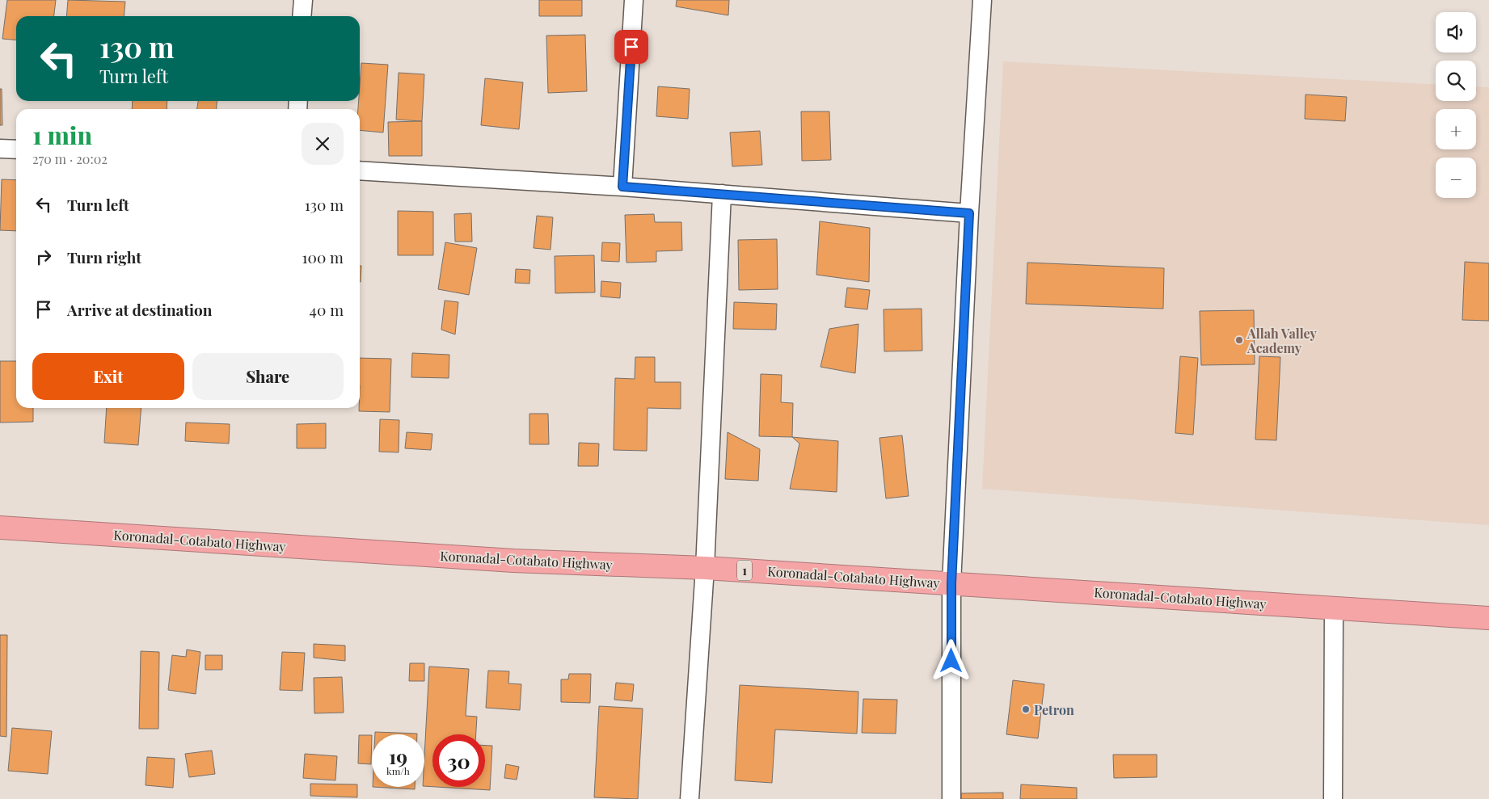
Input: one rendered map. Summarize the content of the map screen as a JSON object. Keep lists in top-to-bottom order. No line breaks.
{"streets":{"highway":["Koronadal-Cotabato Highway","1"]},"places":["Allah Valley Academy","Petron"],"page":{"map_buttons":["+","−"],"turn":["130 m","Turn left"],"heading":["1 min","270 m · 20:02"],"list":[{"name":"Turn left","value":"130 m"},{"name":"Turn right","value":"100 m"},{"name":"Arrive at destination","value":"40 m"}],"buttons":["Exit","Share"],"speed":"19 km/h","limit":"30"}}
